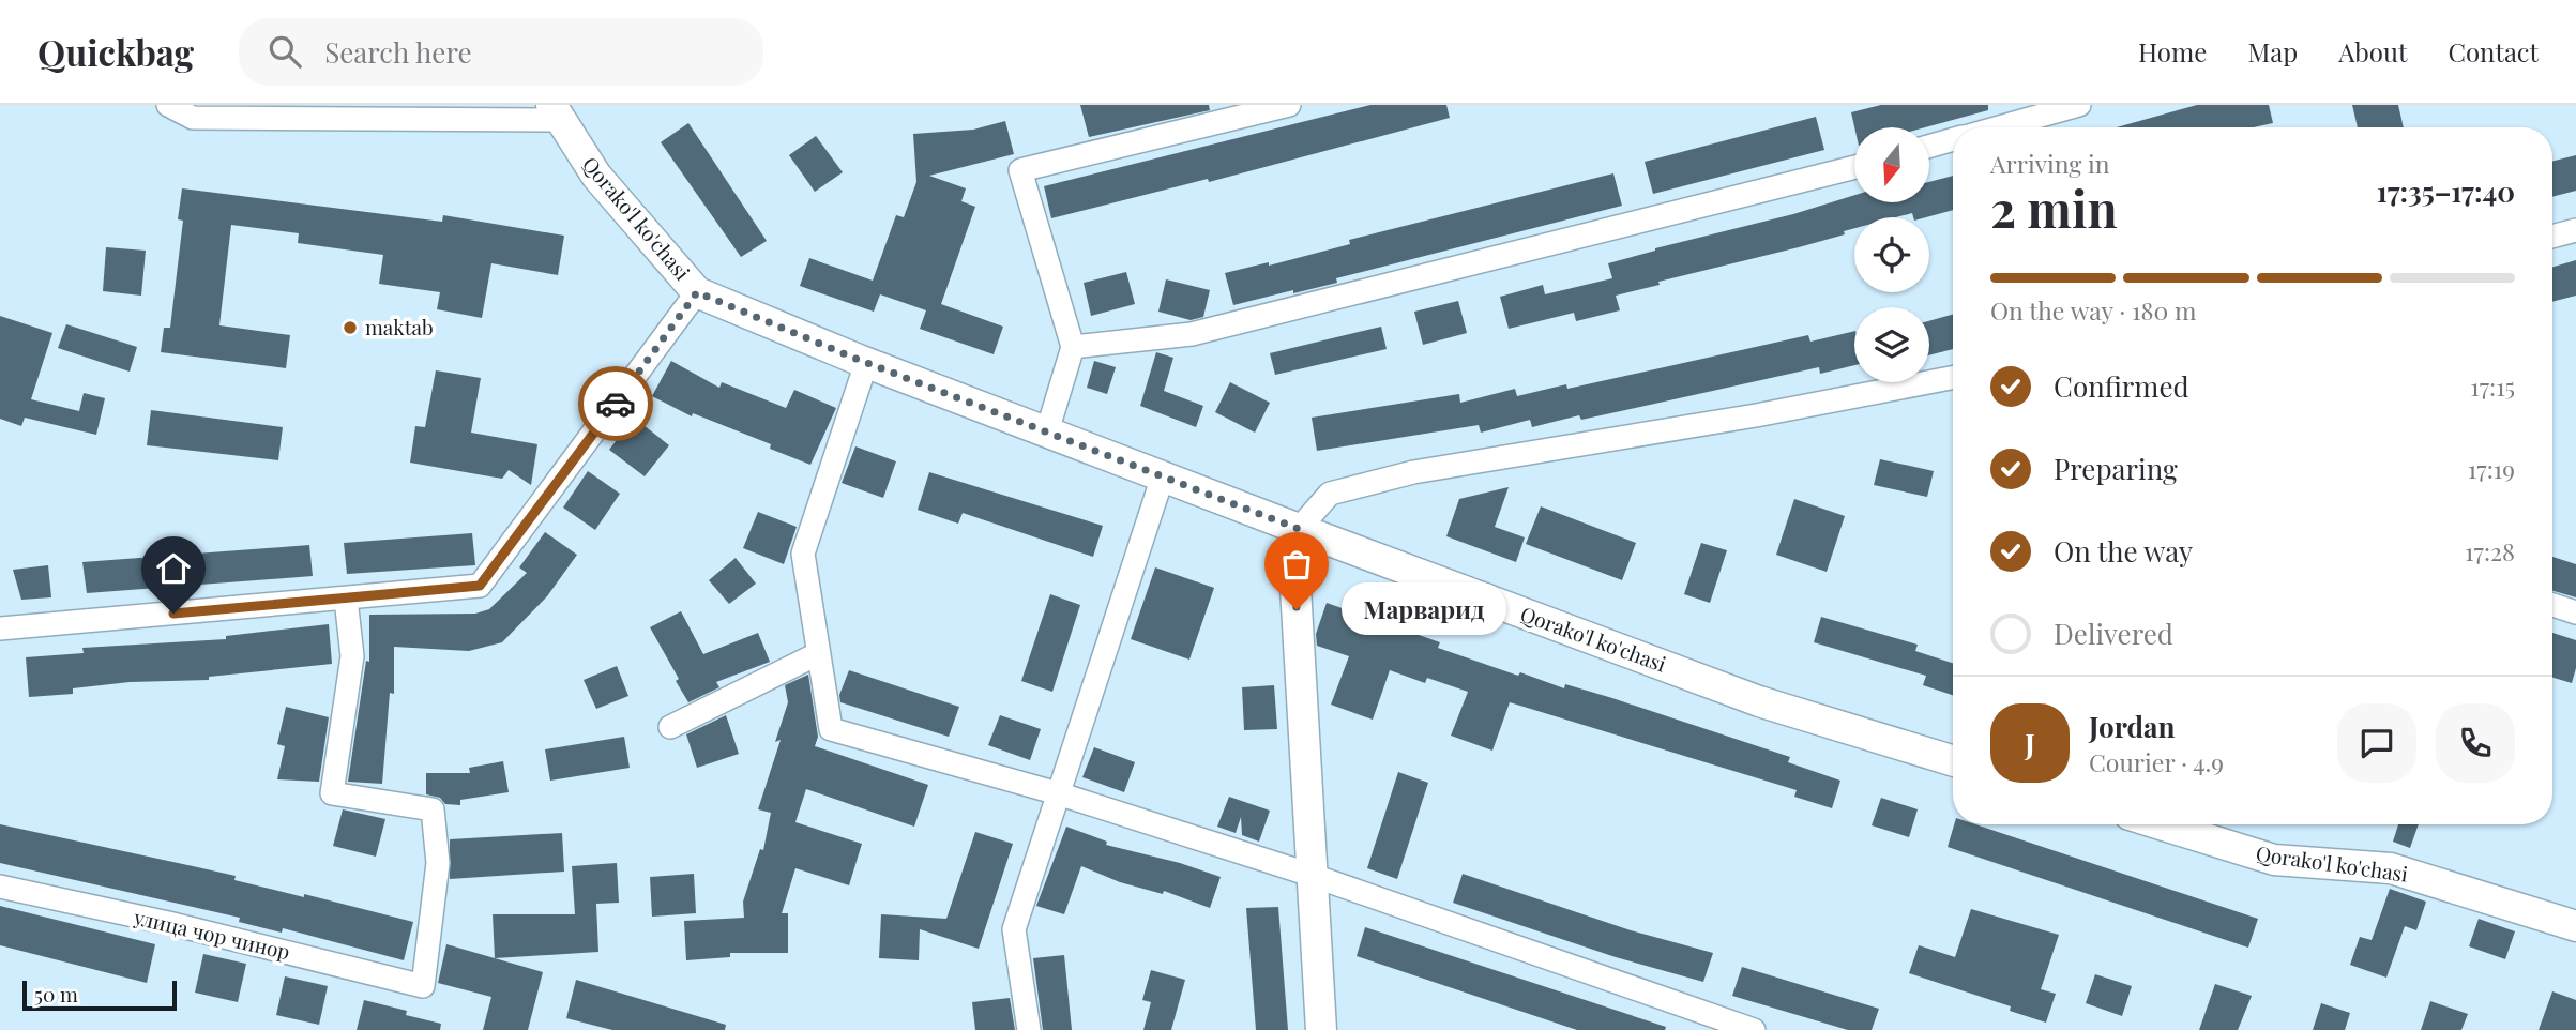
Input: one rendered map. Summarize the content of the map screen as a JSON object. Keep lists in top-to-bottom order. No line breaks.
{"streets":{"street":["Qorako'l ko'chasi","улица чор чинор"]},"places":["maktab","Марварид"],"scale_bar":"50 m","north":"bottom","page":{"header":"Quickbag","search":"Search here","nav":["Home","Map","About","Contact"],"heading":["2 min","Arriving in","17:35–17:40"],"panel":["Jordan","Courier · 4.9"],"bar":"On the way · 180 m","list":[["Confirmed","17:15"],["Preparing","17:19"],["On the way","17:28"],"Delivered"],"bubble":"Марварид","round":"J","scale":"50 m"}}
